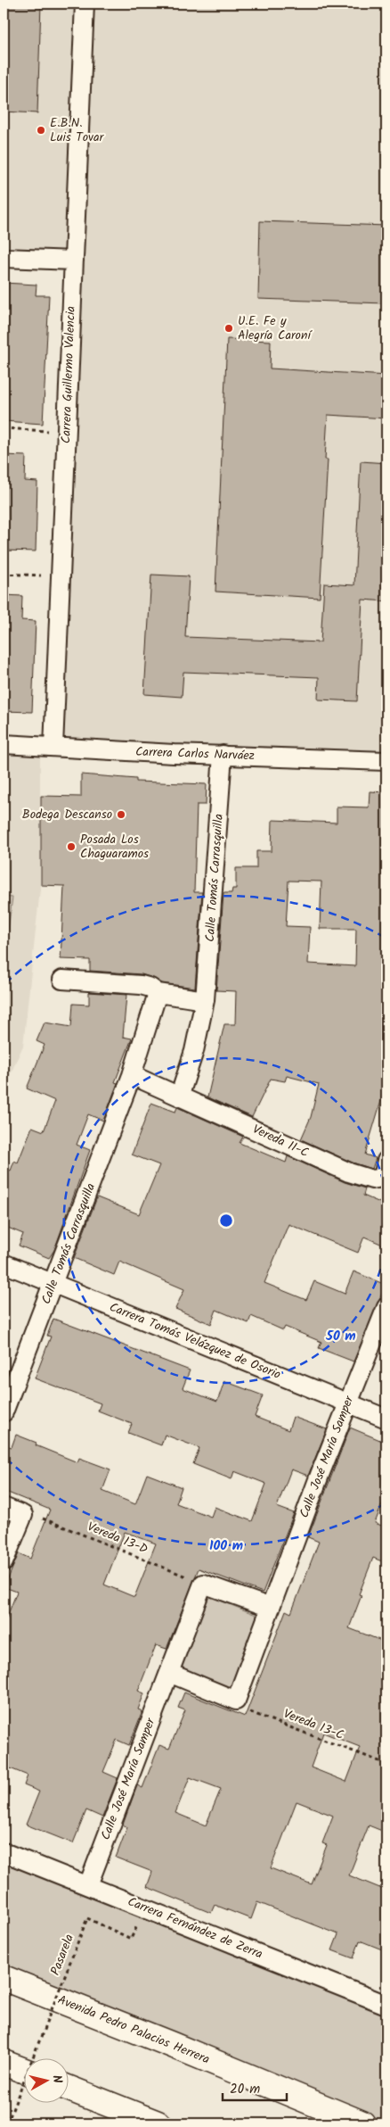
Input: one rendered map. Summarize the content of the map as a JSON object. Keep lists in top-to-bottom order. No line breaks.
{"streets":{"main road":["Avenida Pedro Palacios Herrera"],"street":["Carrera Guillermo Valencia","Carrera Carlos Narváez","Calle Tomás Carrasquilla","Vereda 11-C","Carrera Tomás Velázquez de Osorio","Calle José María Samper","Carrera Fernández de Zerra"],"path":["Vereda 13-D","Vereda 13-C","Pasarela"]},"crossings":[["Carrera Guillermo Valencia","Carrera Carlos Narváez"],["Carrera Carlos Narváez","Calle Tomás Carrasquilla"],["Calle Tomás Carrasquilla","Vereda 11-C"],["Calle Tomás Carrasquilla","Carrera Tomás Velázquez de Osorio"],["Carrera Tomás Velázquez de Osorio","Calle José María Samper"],["Calle José María Samper","Vereda 13-D"],["Calle José María Samper","Vereda 13-C"],["Calle José María Samper","Carrera Fernández de Zerra"]],"places":["E.B.N. Luis Tovar","U.E. Fe y Alegría Caroní","Bodega Descanso","Posada Los Chaguaramos"],"scale_bar":"20 m","north":"right","rings":["50 m","100 m"]}
